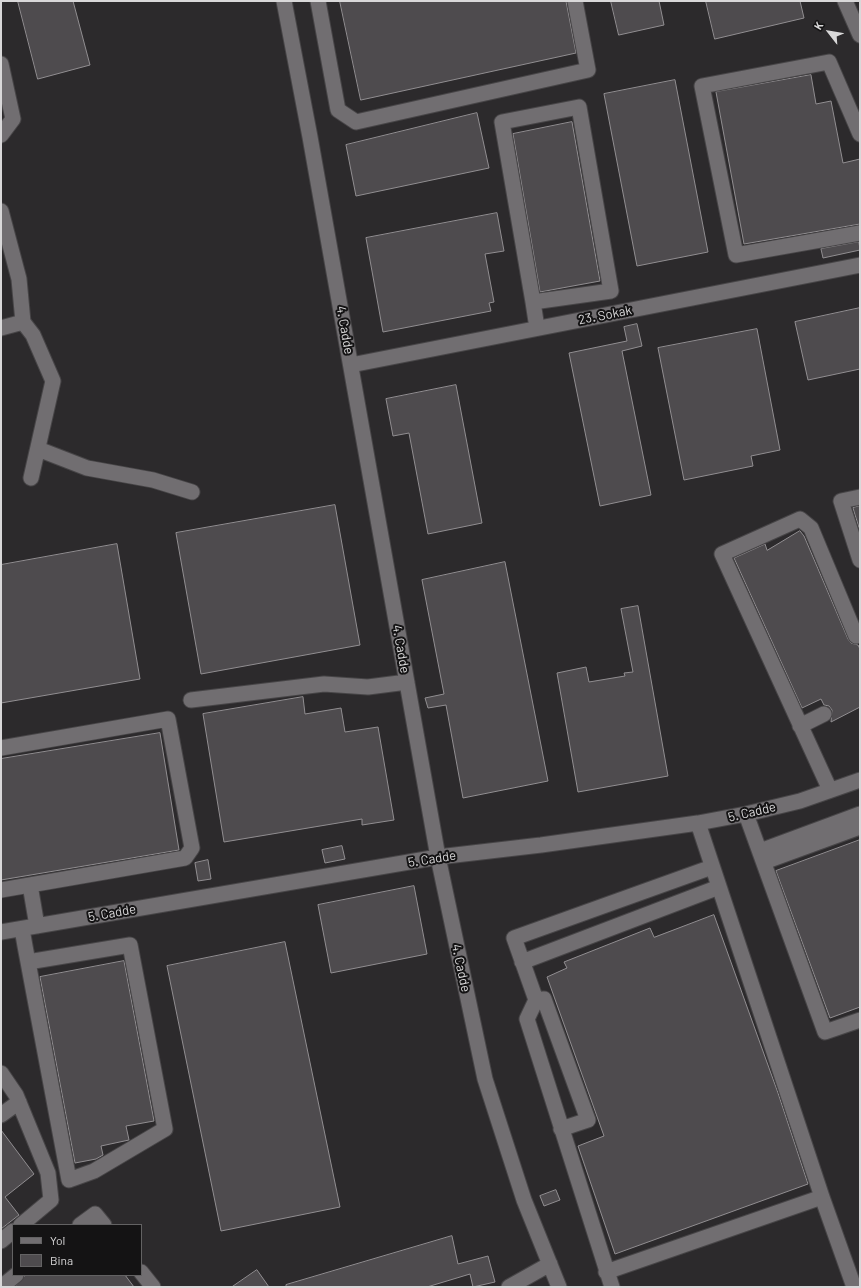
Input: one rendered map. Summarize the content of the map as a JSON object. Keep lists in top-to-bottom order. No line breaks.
{"streets":{"street":["23. Sokak","4. Cadde","5. Cadde"]},"crossings":[["23. Sokak","4. Cadde"],["4. Cadde","5. Cadde"]],"legend":["Yol","Bina"],"north":"top left"}
